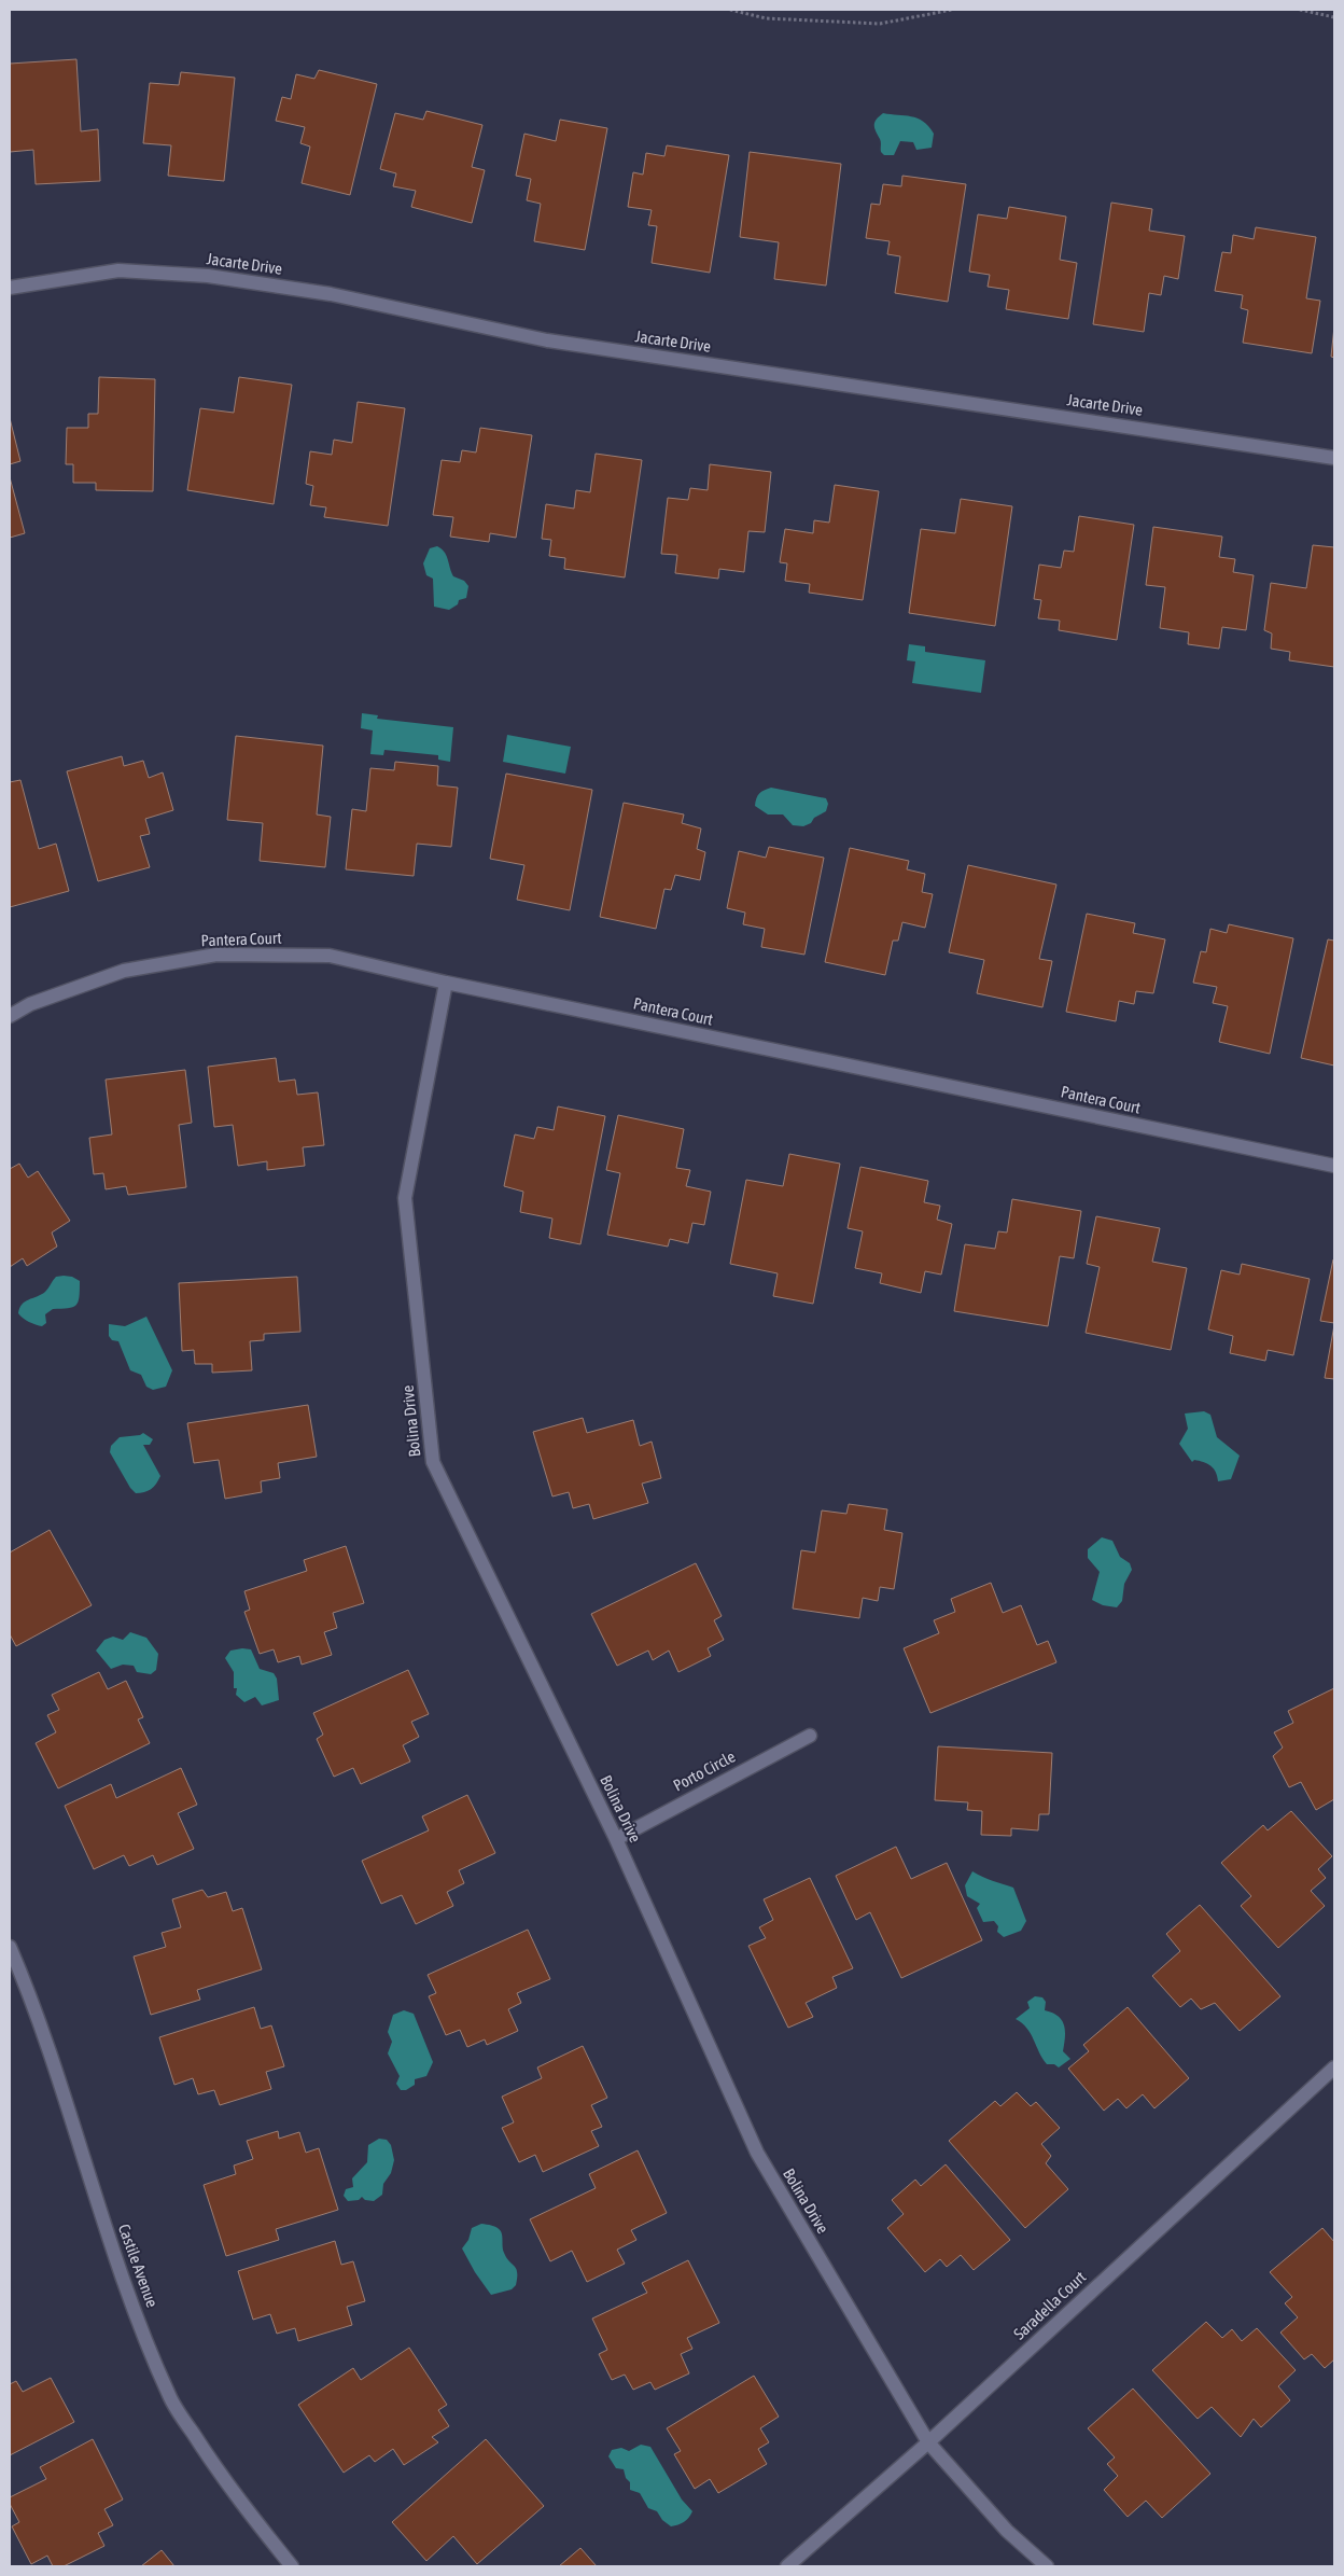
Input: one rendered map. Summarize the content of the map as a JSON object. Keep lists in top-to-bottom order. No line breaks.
{"streets":{"street":["Jacarte Drive","Pantera Court","Bolina Drive","Porto Circle","Castile Avenue","Saradella Court"]},"crossings":[["Pantera Court","Bolina Drive"],["Bolina Drive","Porto Circle"],["Bolina Drive","Saradella Court"]]}
